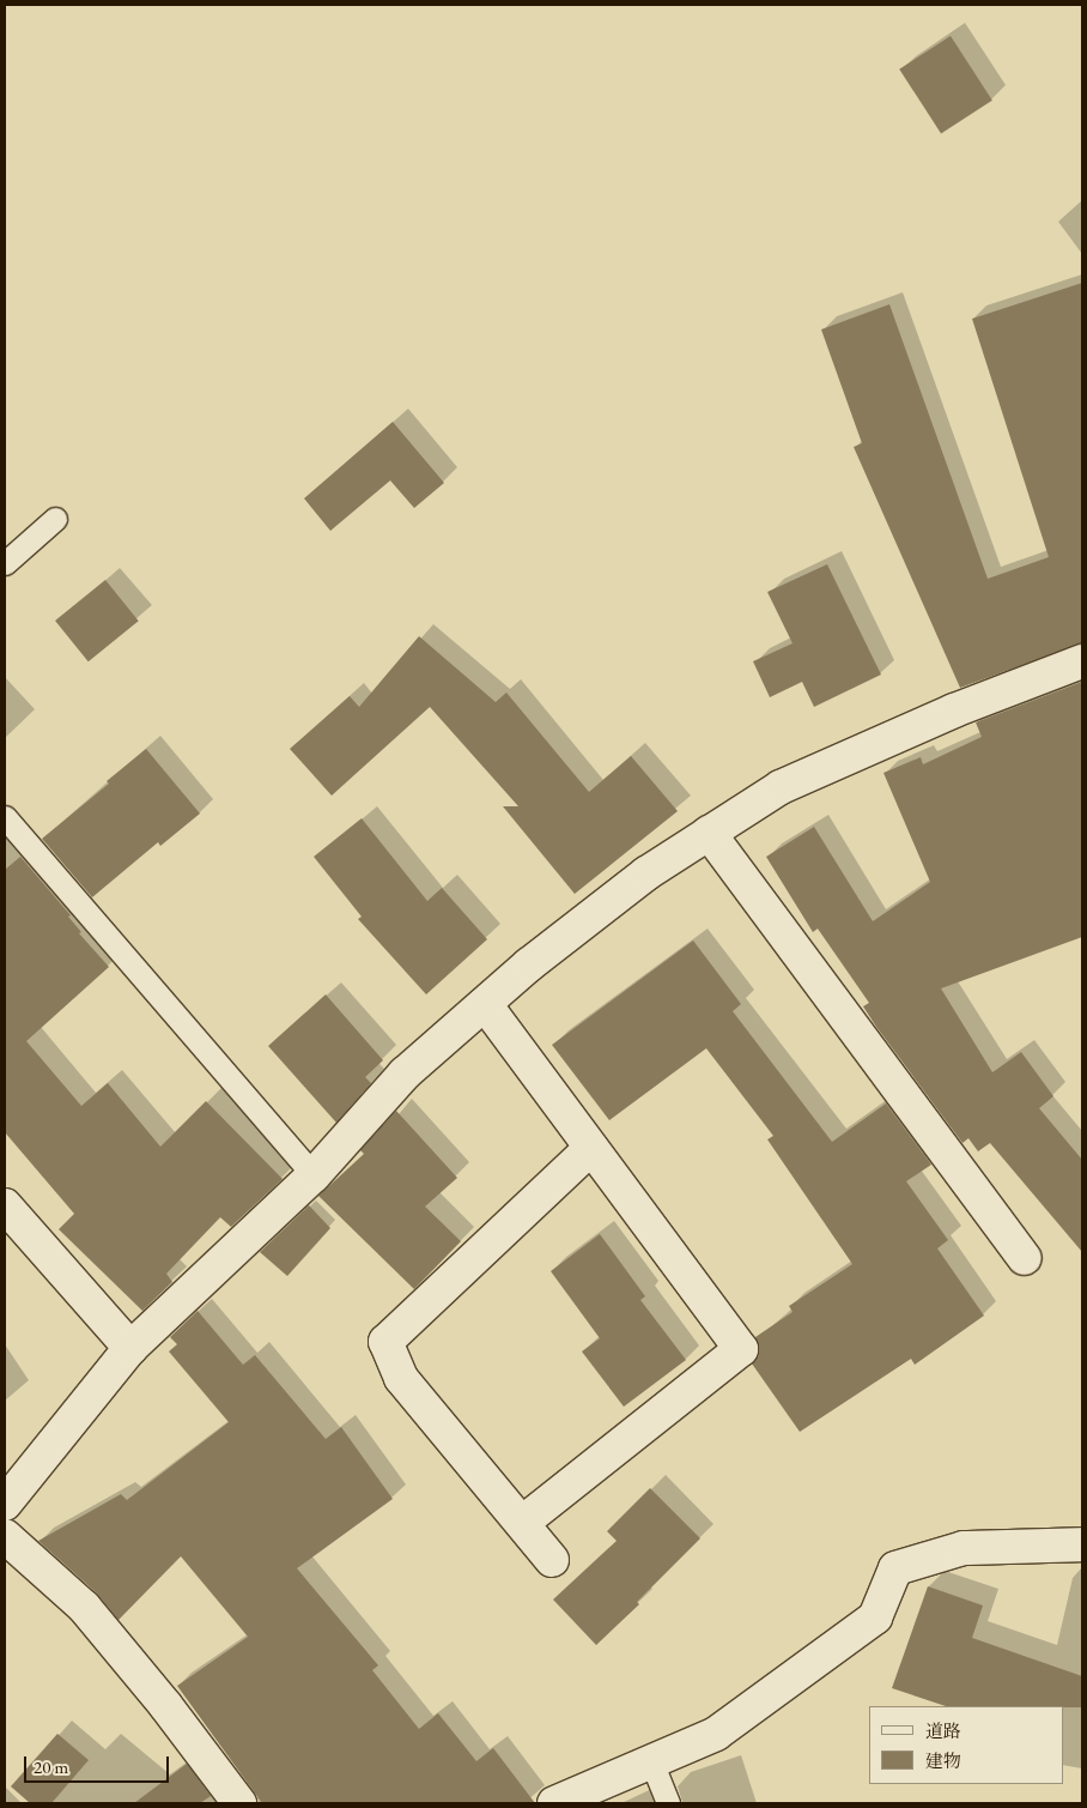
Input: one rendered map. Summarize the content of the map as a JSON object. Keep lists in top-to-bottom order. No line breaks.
{"legend":["道路","建物"],"scale_bar":"20 m"}
